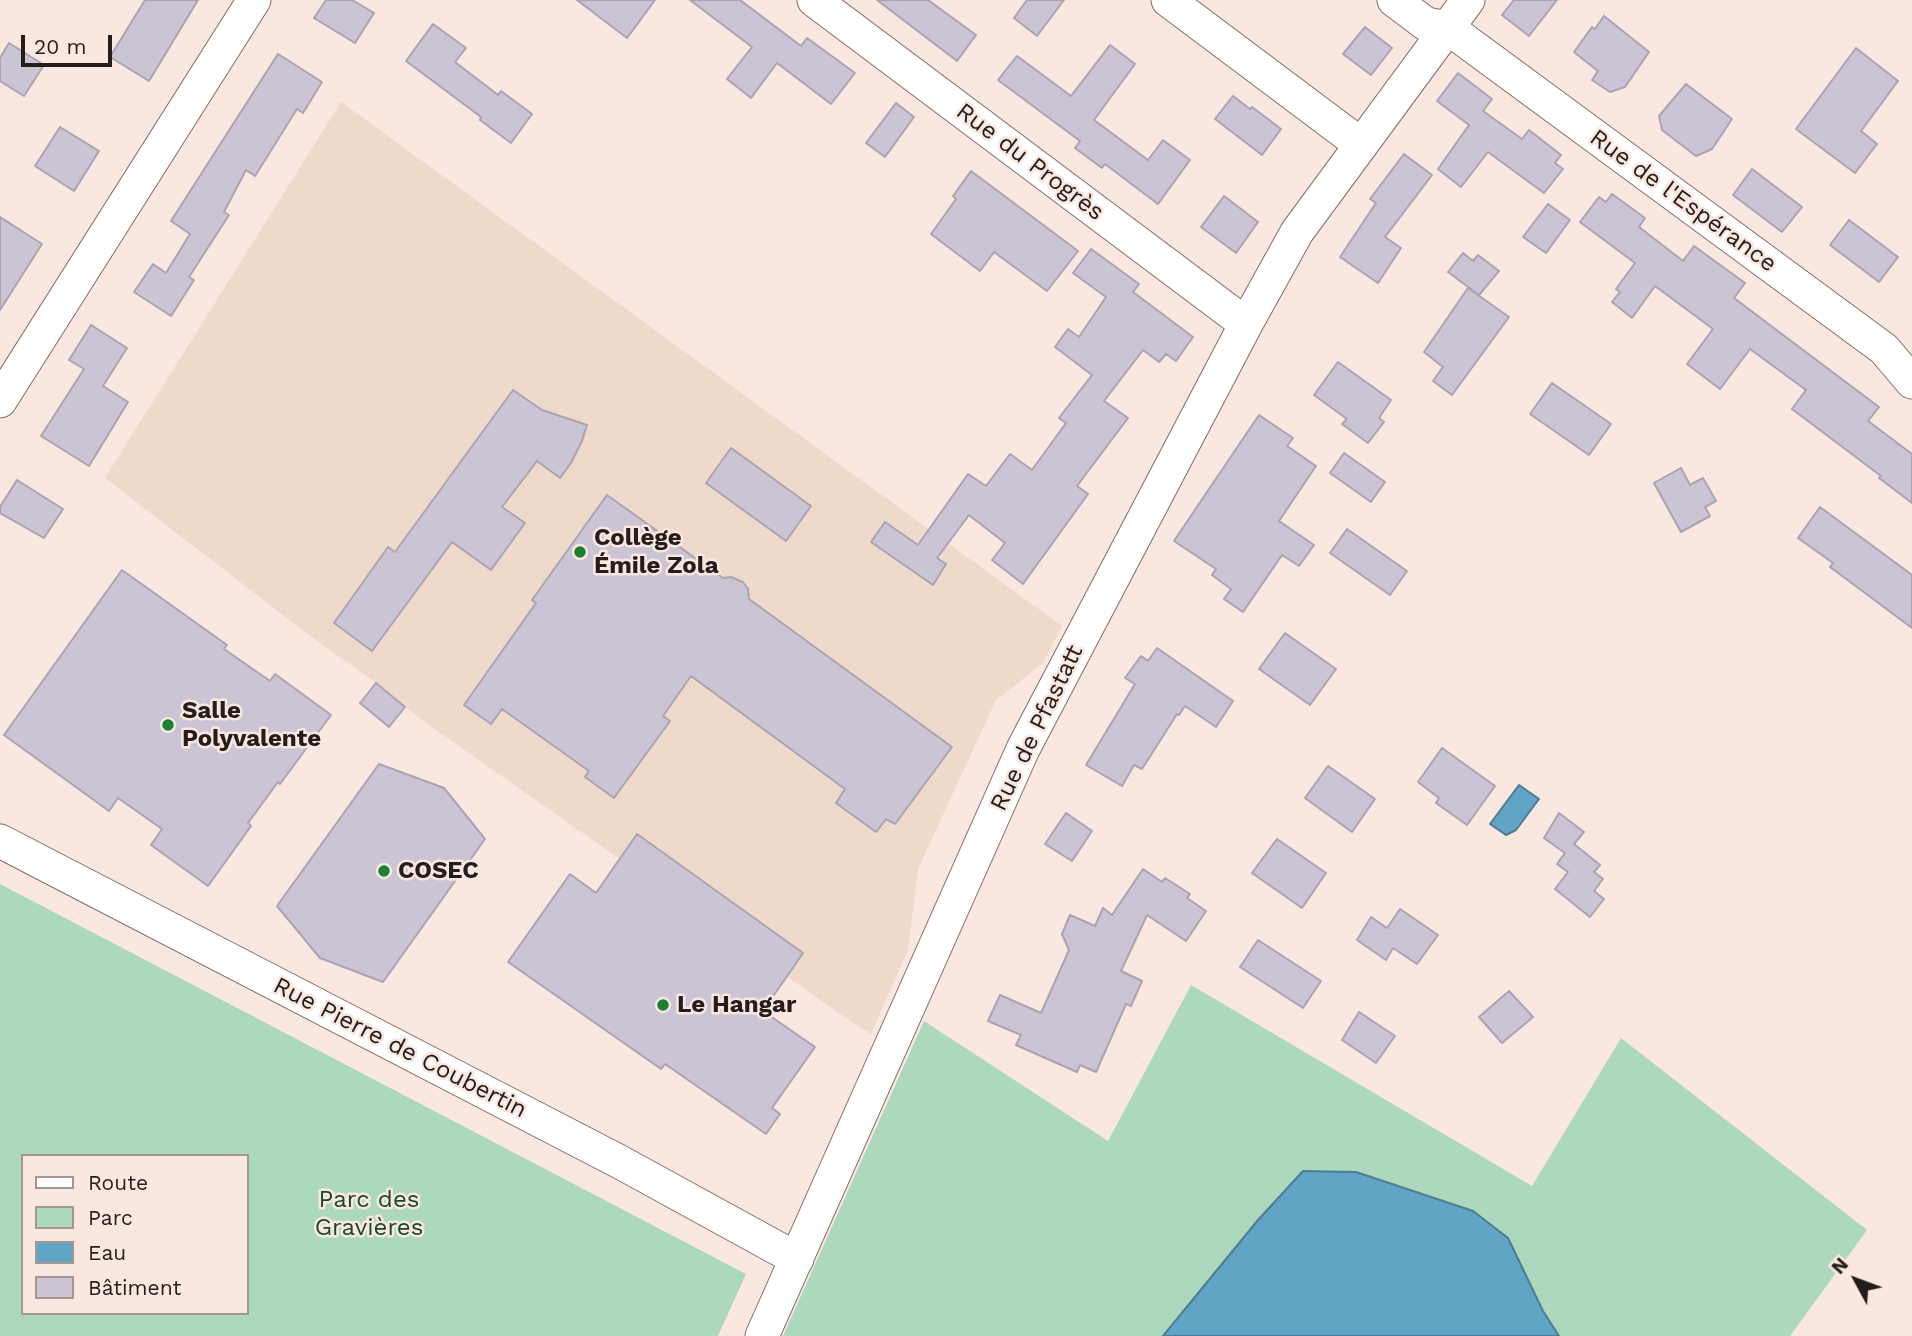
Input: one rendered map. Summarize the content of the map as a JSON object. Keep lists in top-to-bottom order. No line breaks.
{"streets":{"street":["Rue du Progrès","Rue de l'Espérance","Rue de Pfastatt","Rue Pierre de Coubertin"]},"crossings":[["Rue du Progrès","Rue de Pfastatt"],["Rue de l'Espérance","Rue de Pfastatt"],["Rue de Pfastatt","Rue Pierre de Coubertin"]],"parks":["Parc des Gravières"],"places":["Collège Émile Zola","Salle Polyvalente","COSEC","Le Hangar"],"legend":["Route","Parc","Eau","Bâtiment"],"scale_bar":"20 m","north":"top left"}
